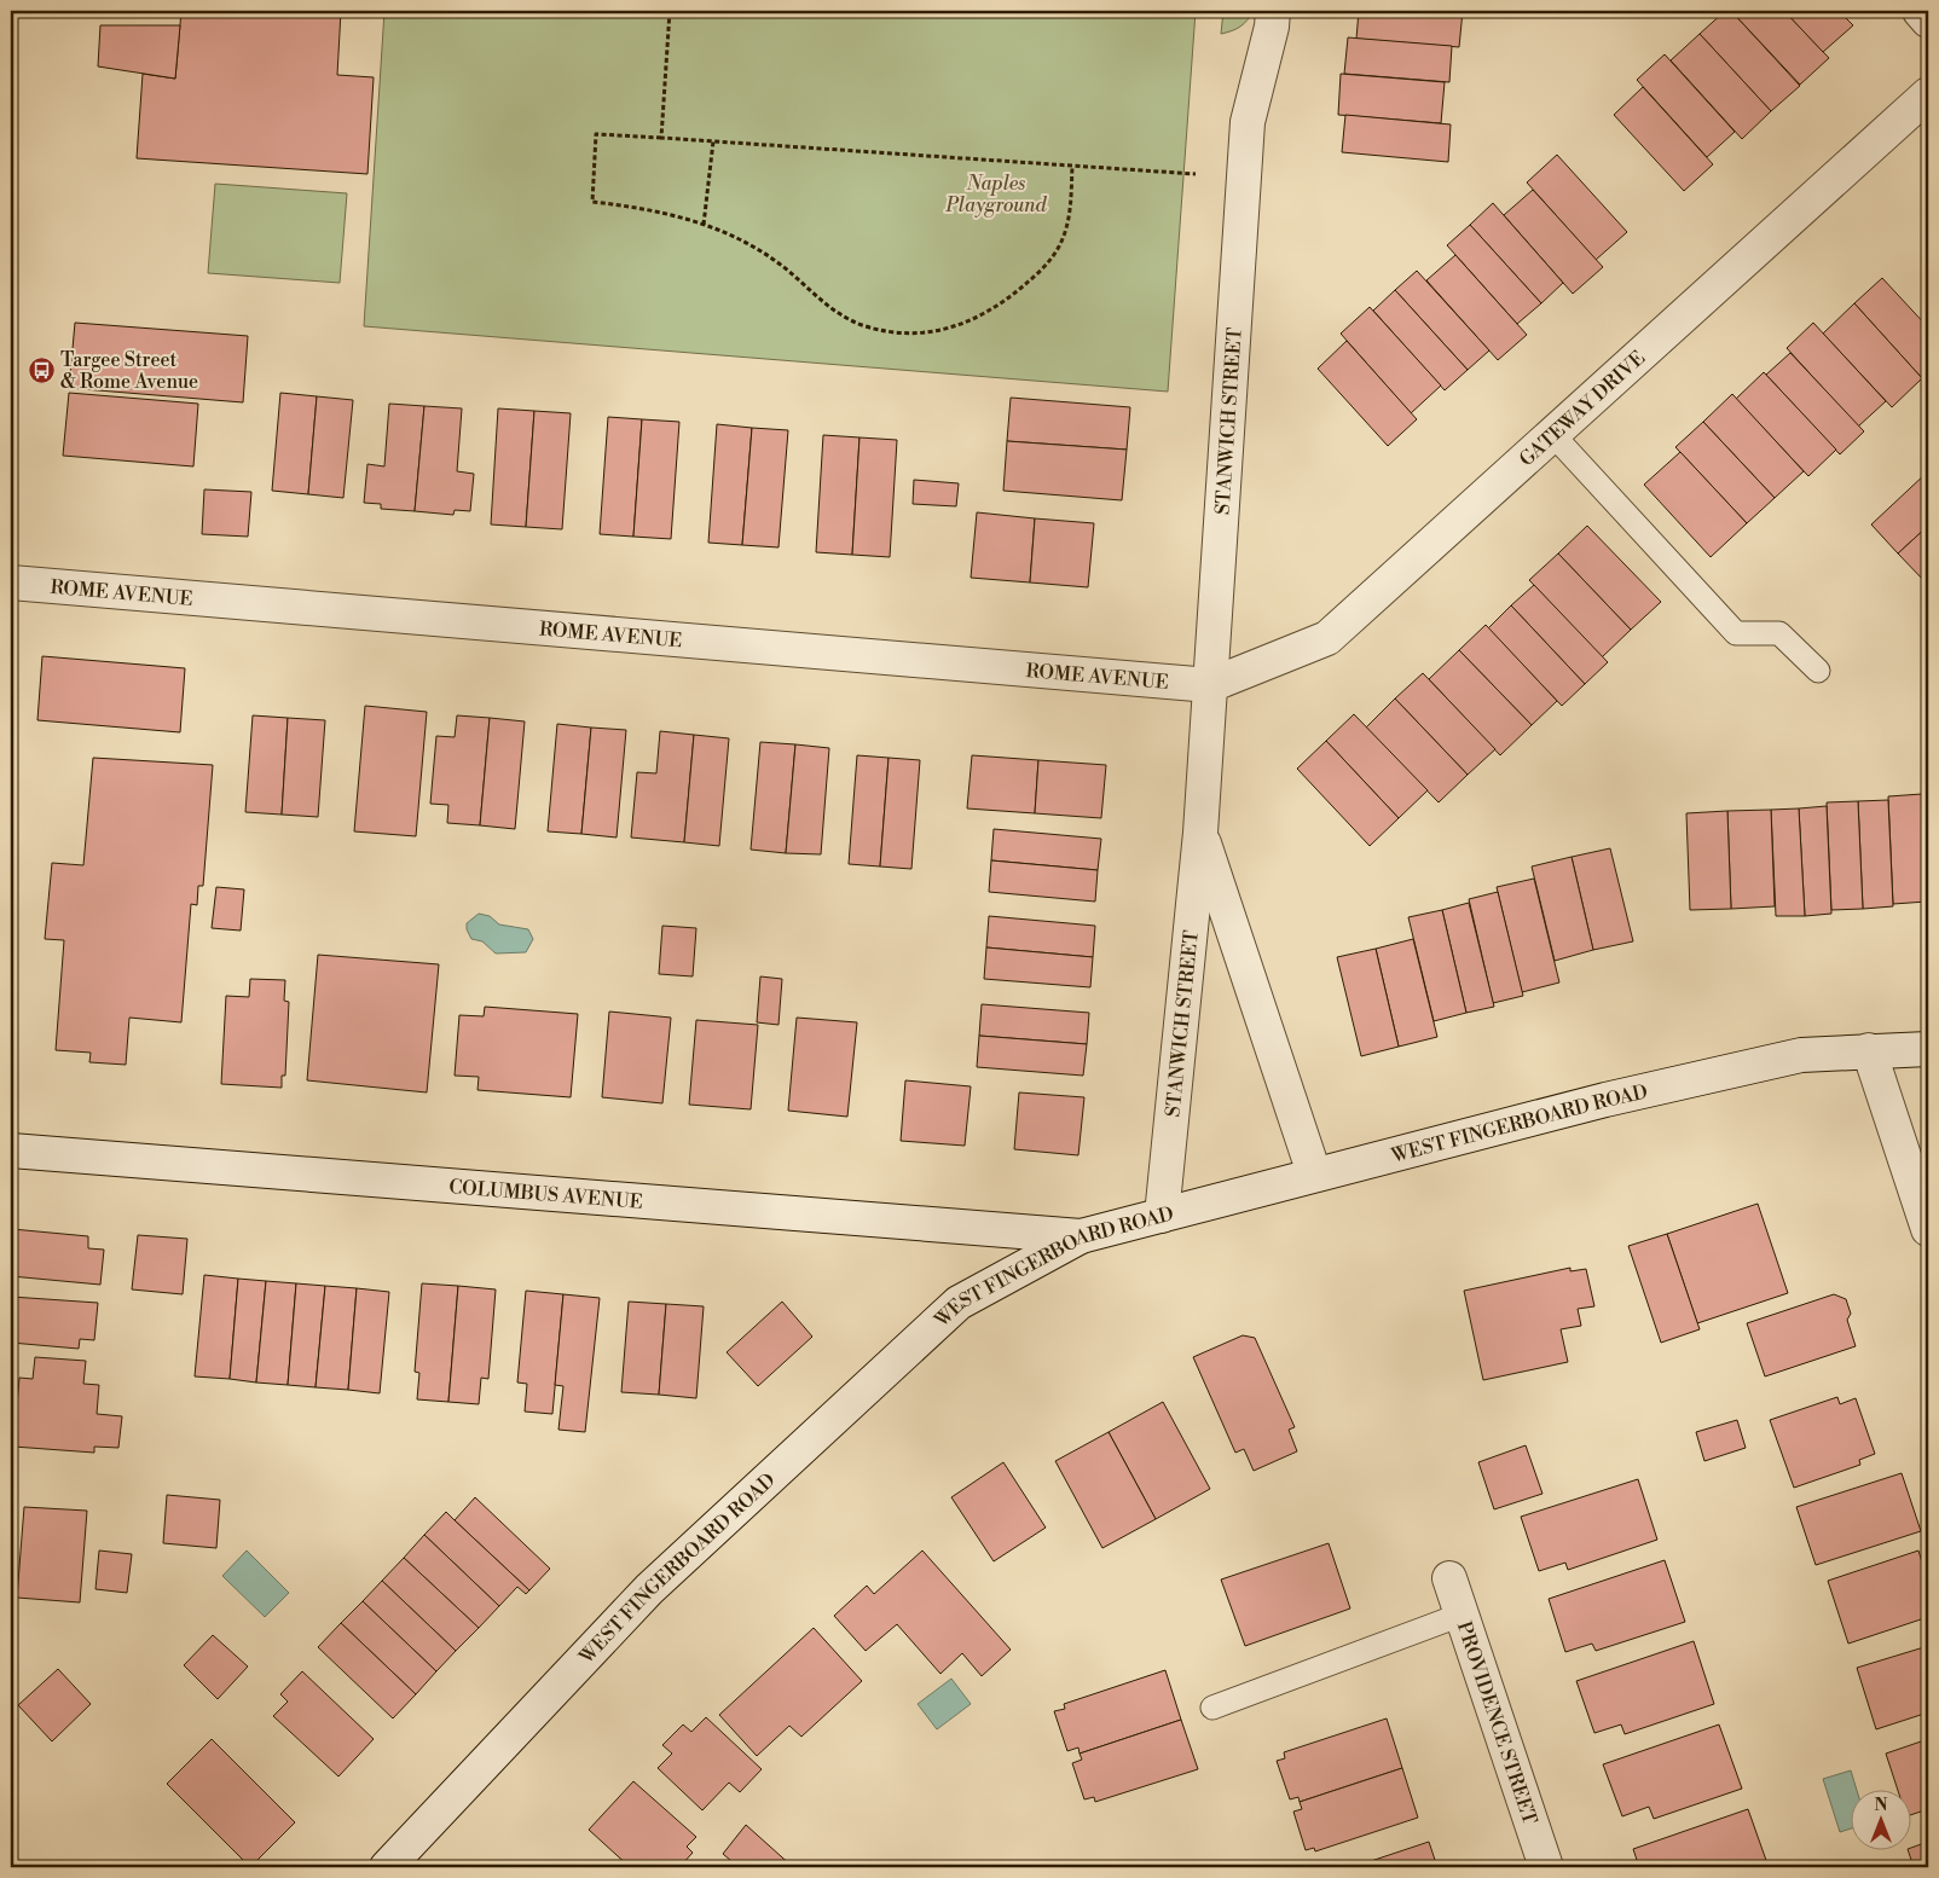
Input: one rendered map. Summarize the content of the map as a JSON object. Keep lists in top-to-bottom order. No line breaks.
{"streets":{"street":["GATEWAY DRIVE","STANWICH STREET","ROME AVENUE","WEST FINGERBOARD ROAD","COLUMBUS AVENUE","PROVIDENCE STREET"]},"crossings":[["GATEWAY DRIVE","STANWICH STREET"],["GATEWAY DRIVE","ROME AVENUE"],["STANWICH STREET","ROME AVENUE"],["STANWICH STREET","WEST FINGERBOARD ROAD"],["WEST FINGERBOARD ROAD","COLUMBUS AVENUE"]],"parks":["Naples Playground"],"places":{"bus stop":["Targee Street & Rome Avenue"]},"north":"top"}
